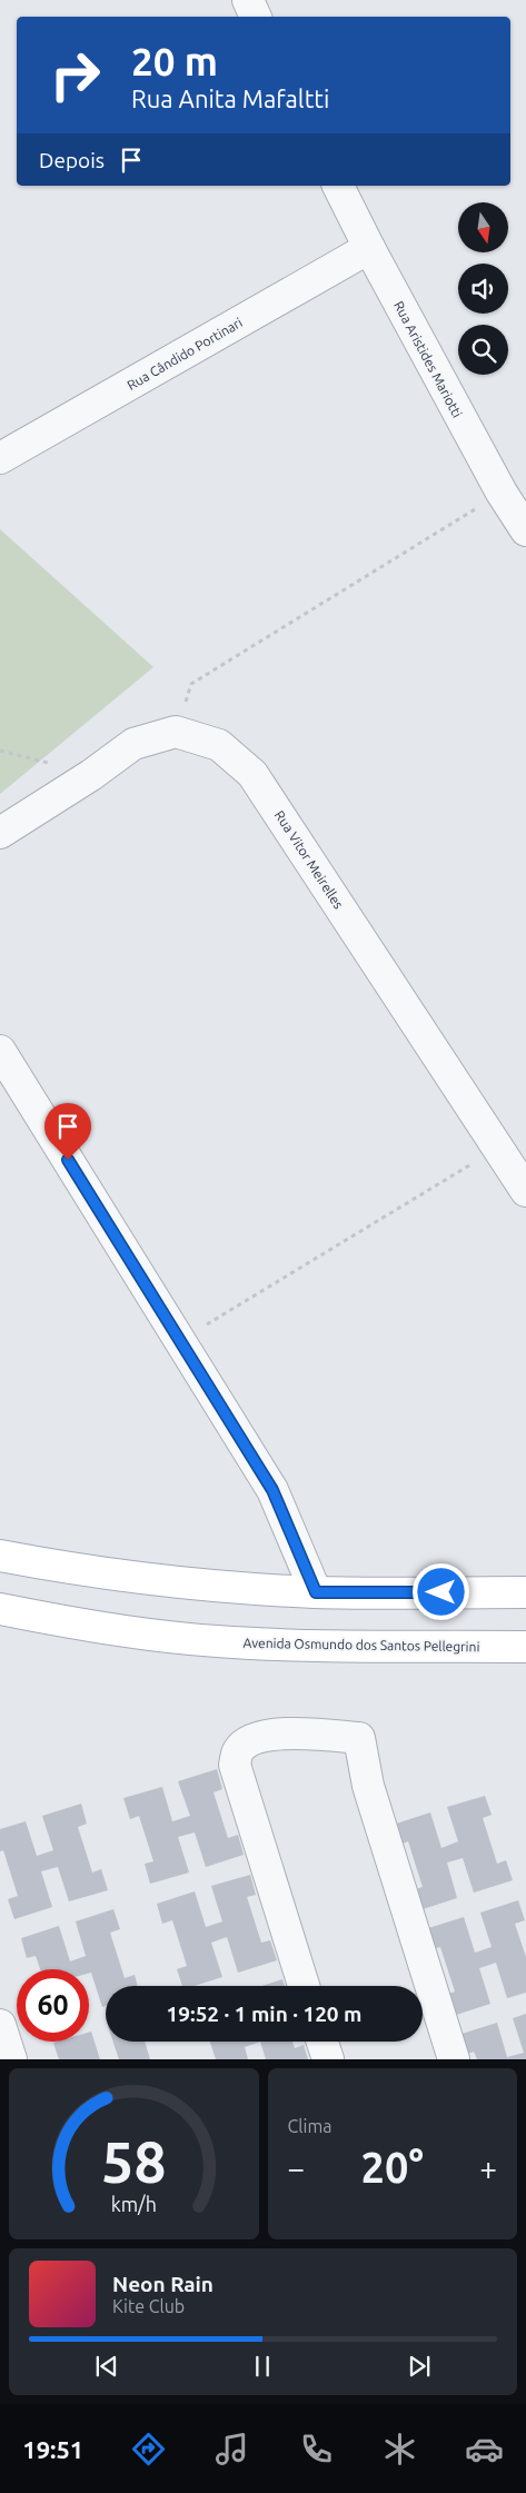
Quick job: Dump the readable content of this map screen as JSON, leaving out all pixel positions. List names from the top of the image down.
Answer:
{
  "streets": {
    "main road": ["Avenida Osmundo dos Santos Pellegrini"],
    "street": ["Rua Cândido Portinari", "Rua Aristides Mariotti", "Rua Vitor Meirelles"]
  },
  "crossings": [
    ["Rua Cândido Portinari", "Rua Aristides Mariotti"]
  ],
  "north": "bottom",
  "page": {
    "turn": ["20 m", "Rua Anita Mafaltti"],
    "then": "Depois",
    "limit": "60",
    "trip": "19:52 · 1 min · 120 m",
    "tile": "Clima",
    "heat": ["−", "20°", "+"],
    "song": ["Neon Rain", "Kite Club"],
    "tabs": "19:51",
    "gauge": ["58", "km/h"]
  }
}
